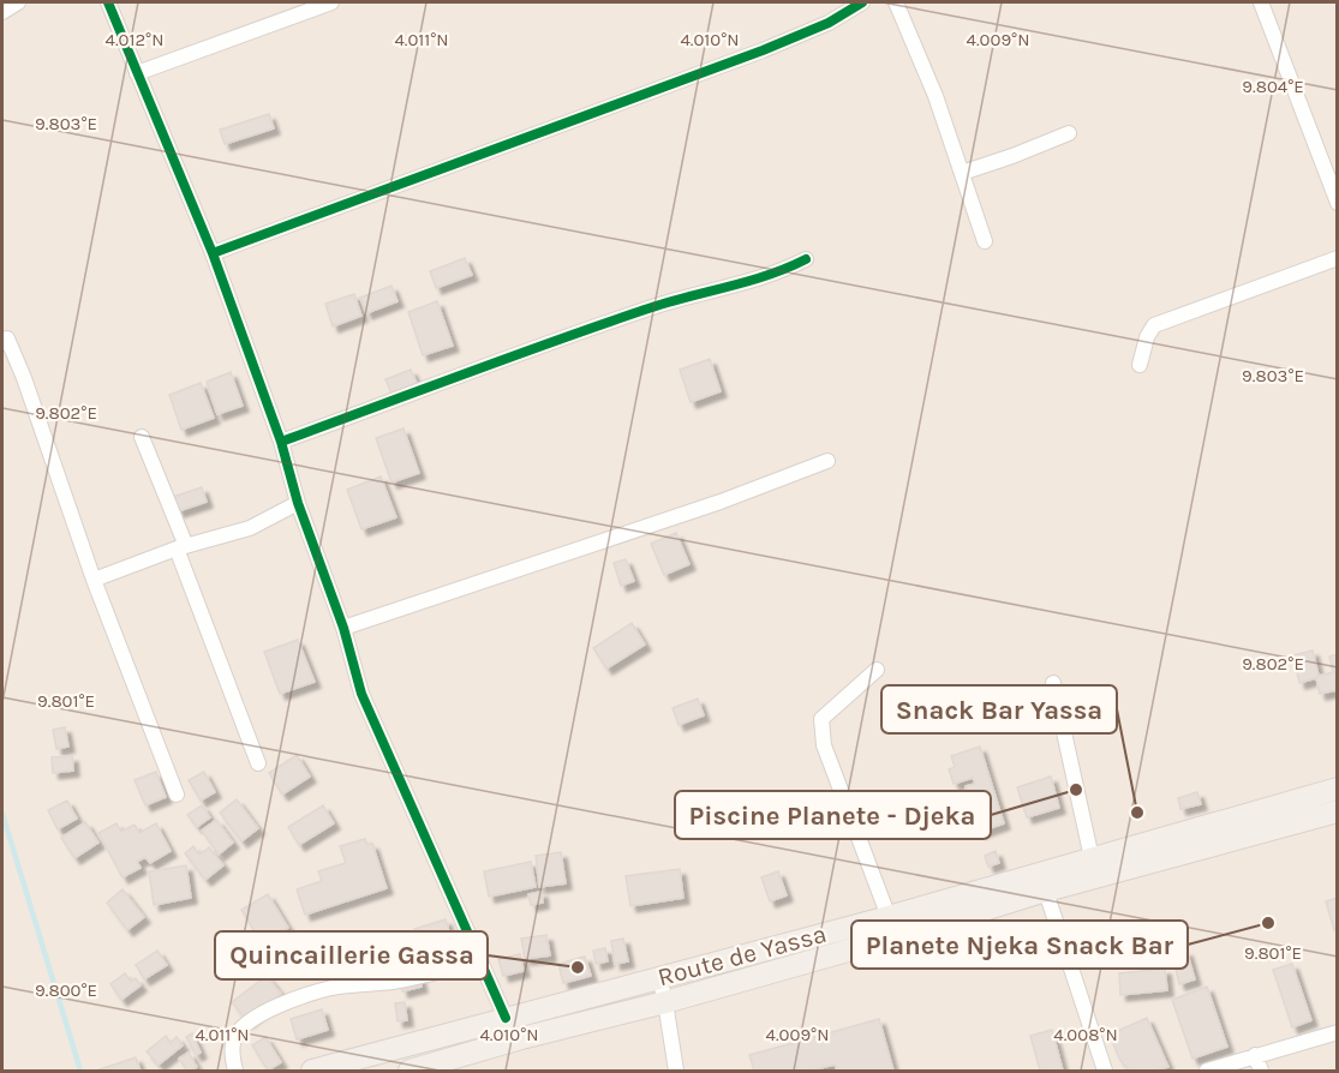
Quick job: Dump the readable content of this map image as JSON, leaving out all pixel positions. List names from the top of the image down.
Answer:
{
  "streets": {
    "main road": ["Route de Yassa"]
  },
  "places": [
    "Piscine Planete - Djeka",
    "Snack Bar Yassa",
    "Planete Njeka Snack Bar",
    "Quincaillerie Gassa"
  ],
  "coordinates": [
    "4.012°N",
    "4.011°N",
    "4.010°N",
    "4.009°N",
    "9.804°E",
    "9.803°E",
    "9.802°E",
    "9.801°E",
    "9.800°E",
    "4.008°N"
  ]
}
